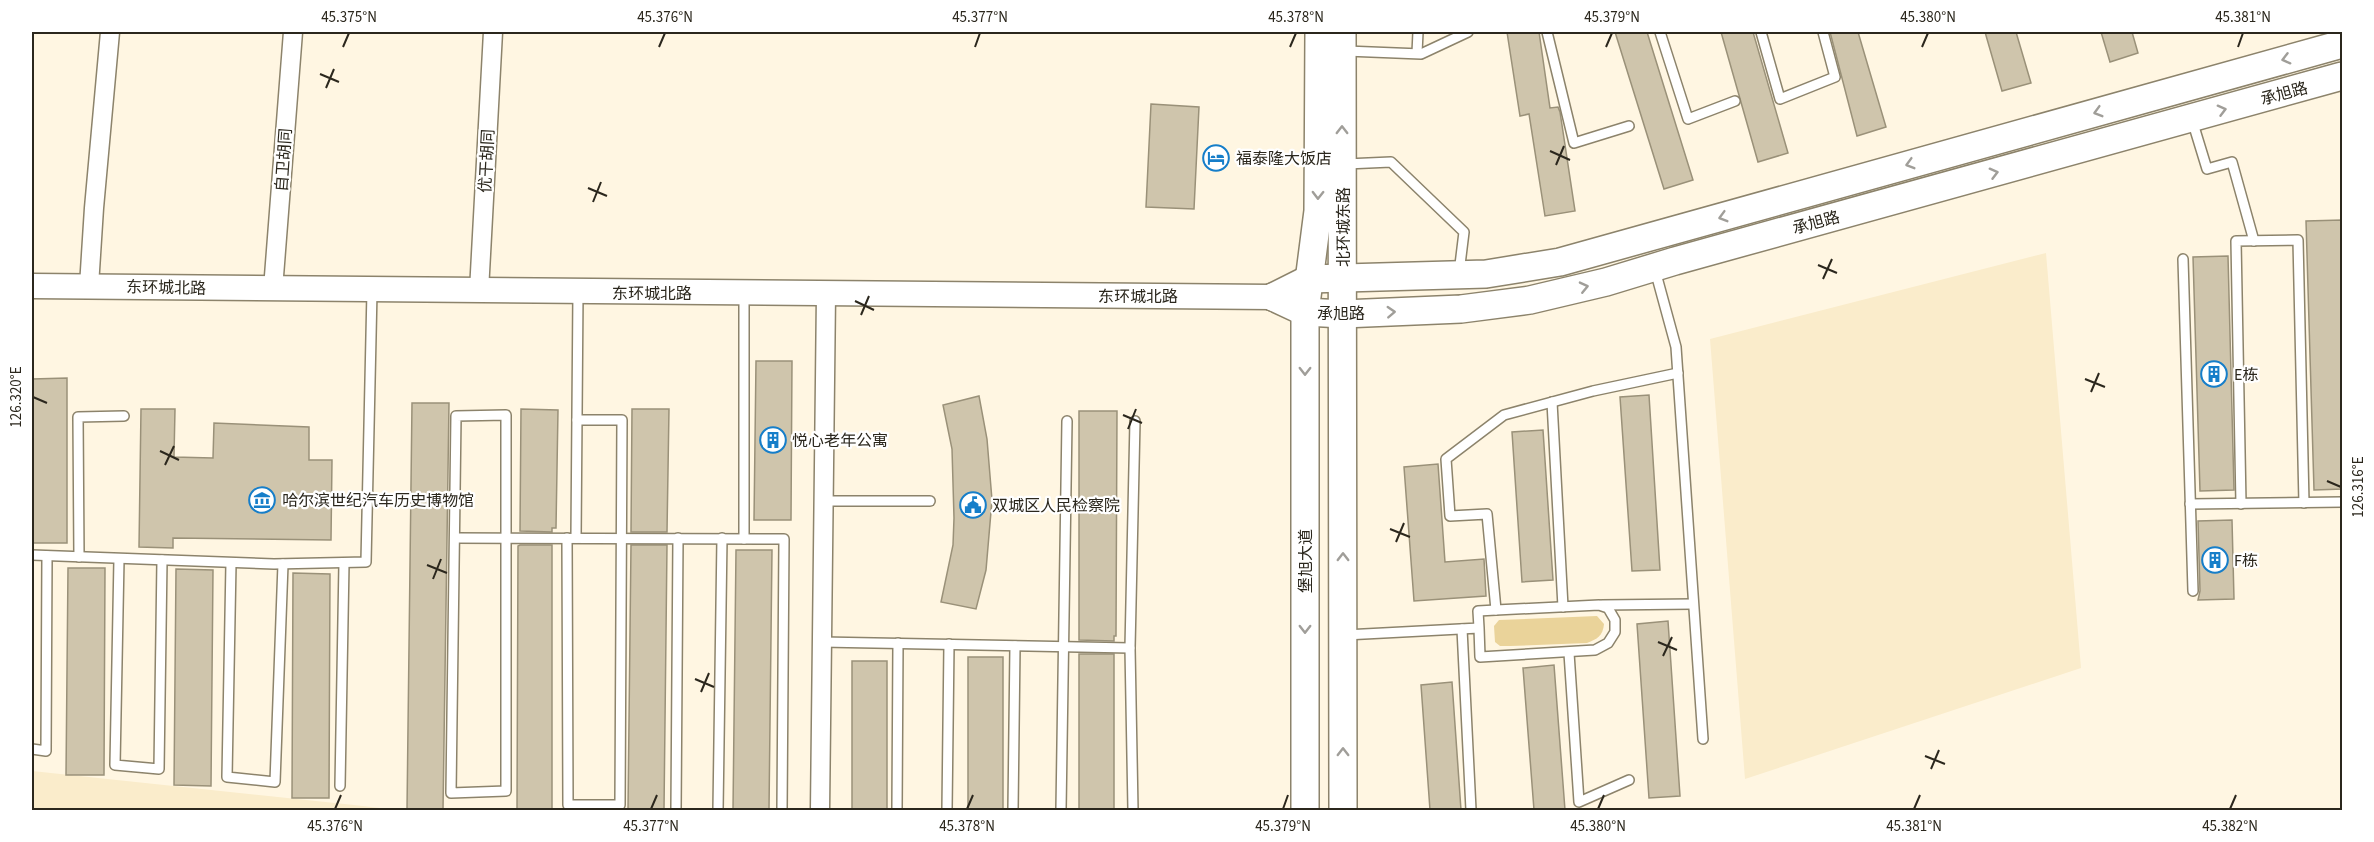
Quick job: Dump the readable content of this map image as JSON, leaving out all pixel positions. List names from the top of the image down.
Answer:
{
  "streets": {
    "main road": [
      "承旭路",
      "北环城东路",
      "东环城北路",
      "堡旭大道"
    ],
    "street": ["自卫胡同", "优干胡同"]
  },
  "crossings": [
    ["承旭路", "北环城东路"],
    ["承旭路", "东环城北路"],
    ["承旭路", "堡旭大道"],
    ["自卫胡同", "东环城北路"],
    ["优干胡同", "东环城北路"],
    ["北环城东路", "堡旭大道"]
  ],
  "places": {
    "hotel": ["福泰隆大饭店"],
    "building": ["E栋", "悦心老年公寓", "F栋"],
    "museum": ["哈尔滨世纪汽车历史博物馆"],
    "public building": ["双城区人民检察院"]
  },
  "coordinates": [
    "45.375°N",
    "45.376°N",
    "45.377°N",
    "45.378°N",
    "45.379°N",
    "45.380°N",
    "45.381°N",
    "126.320°E",
    "126.316°E",
    "45.382°N"
  ]
}
